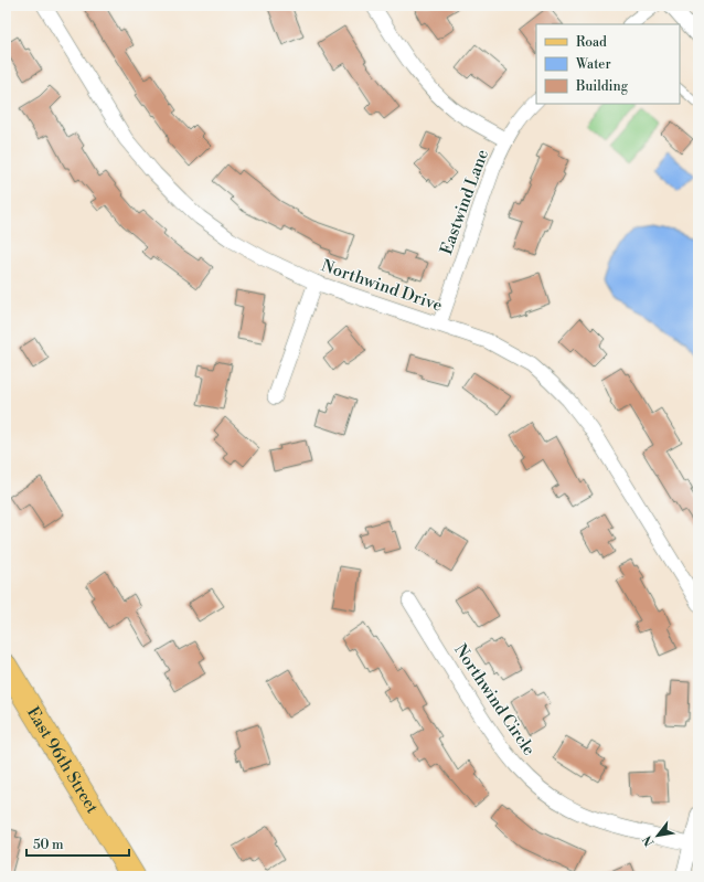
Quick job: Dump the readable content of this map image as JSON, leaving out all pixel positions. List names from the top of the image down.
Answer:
{
  "streets": {
    "main road": ["East 96th Street"],
    "street": ["Eastwind Lane", "Northwind Drive", "Northwind Circle"]
  },
  "crossings": [
    ["Eastwind Lane", "Northwind Drive"]
  ],
  "legend": ["Road", "Water", "Building"],
  "scale_bar": "50 m",
  "north": "bottom left"
}
